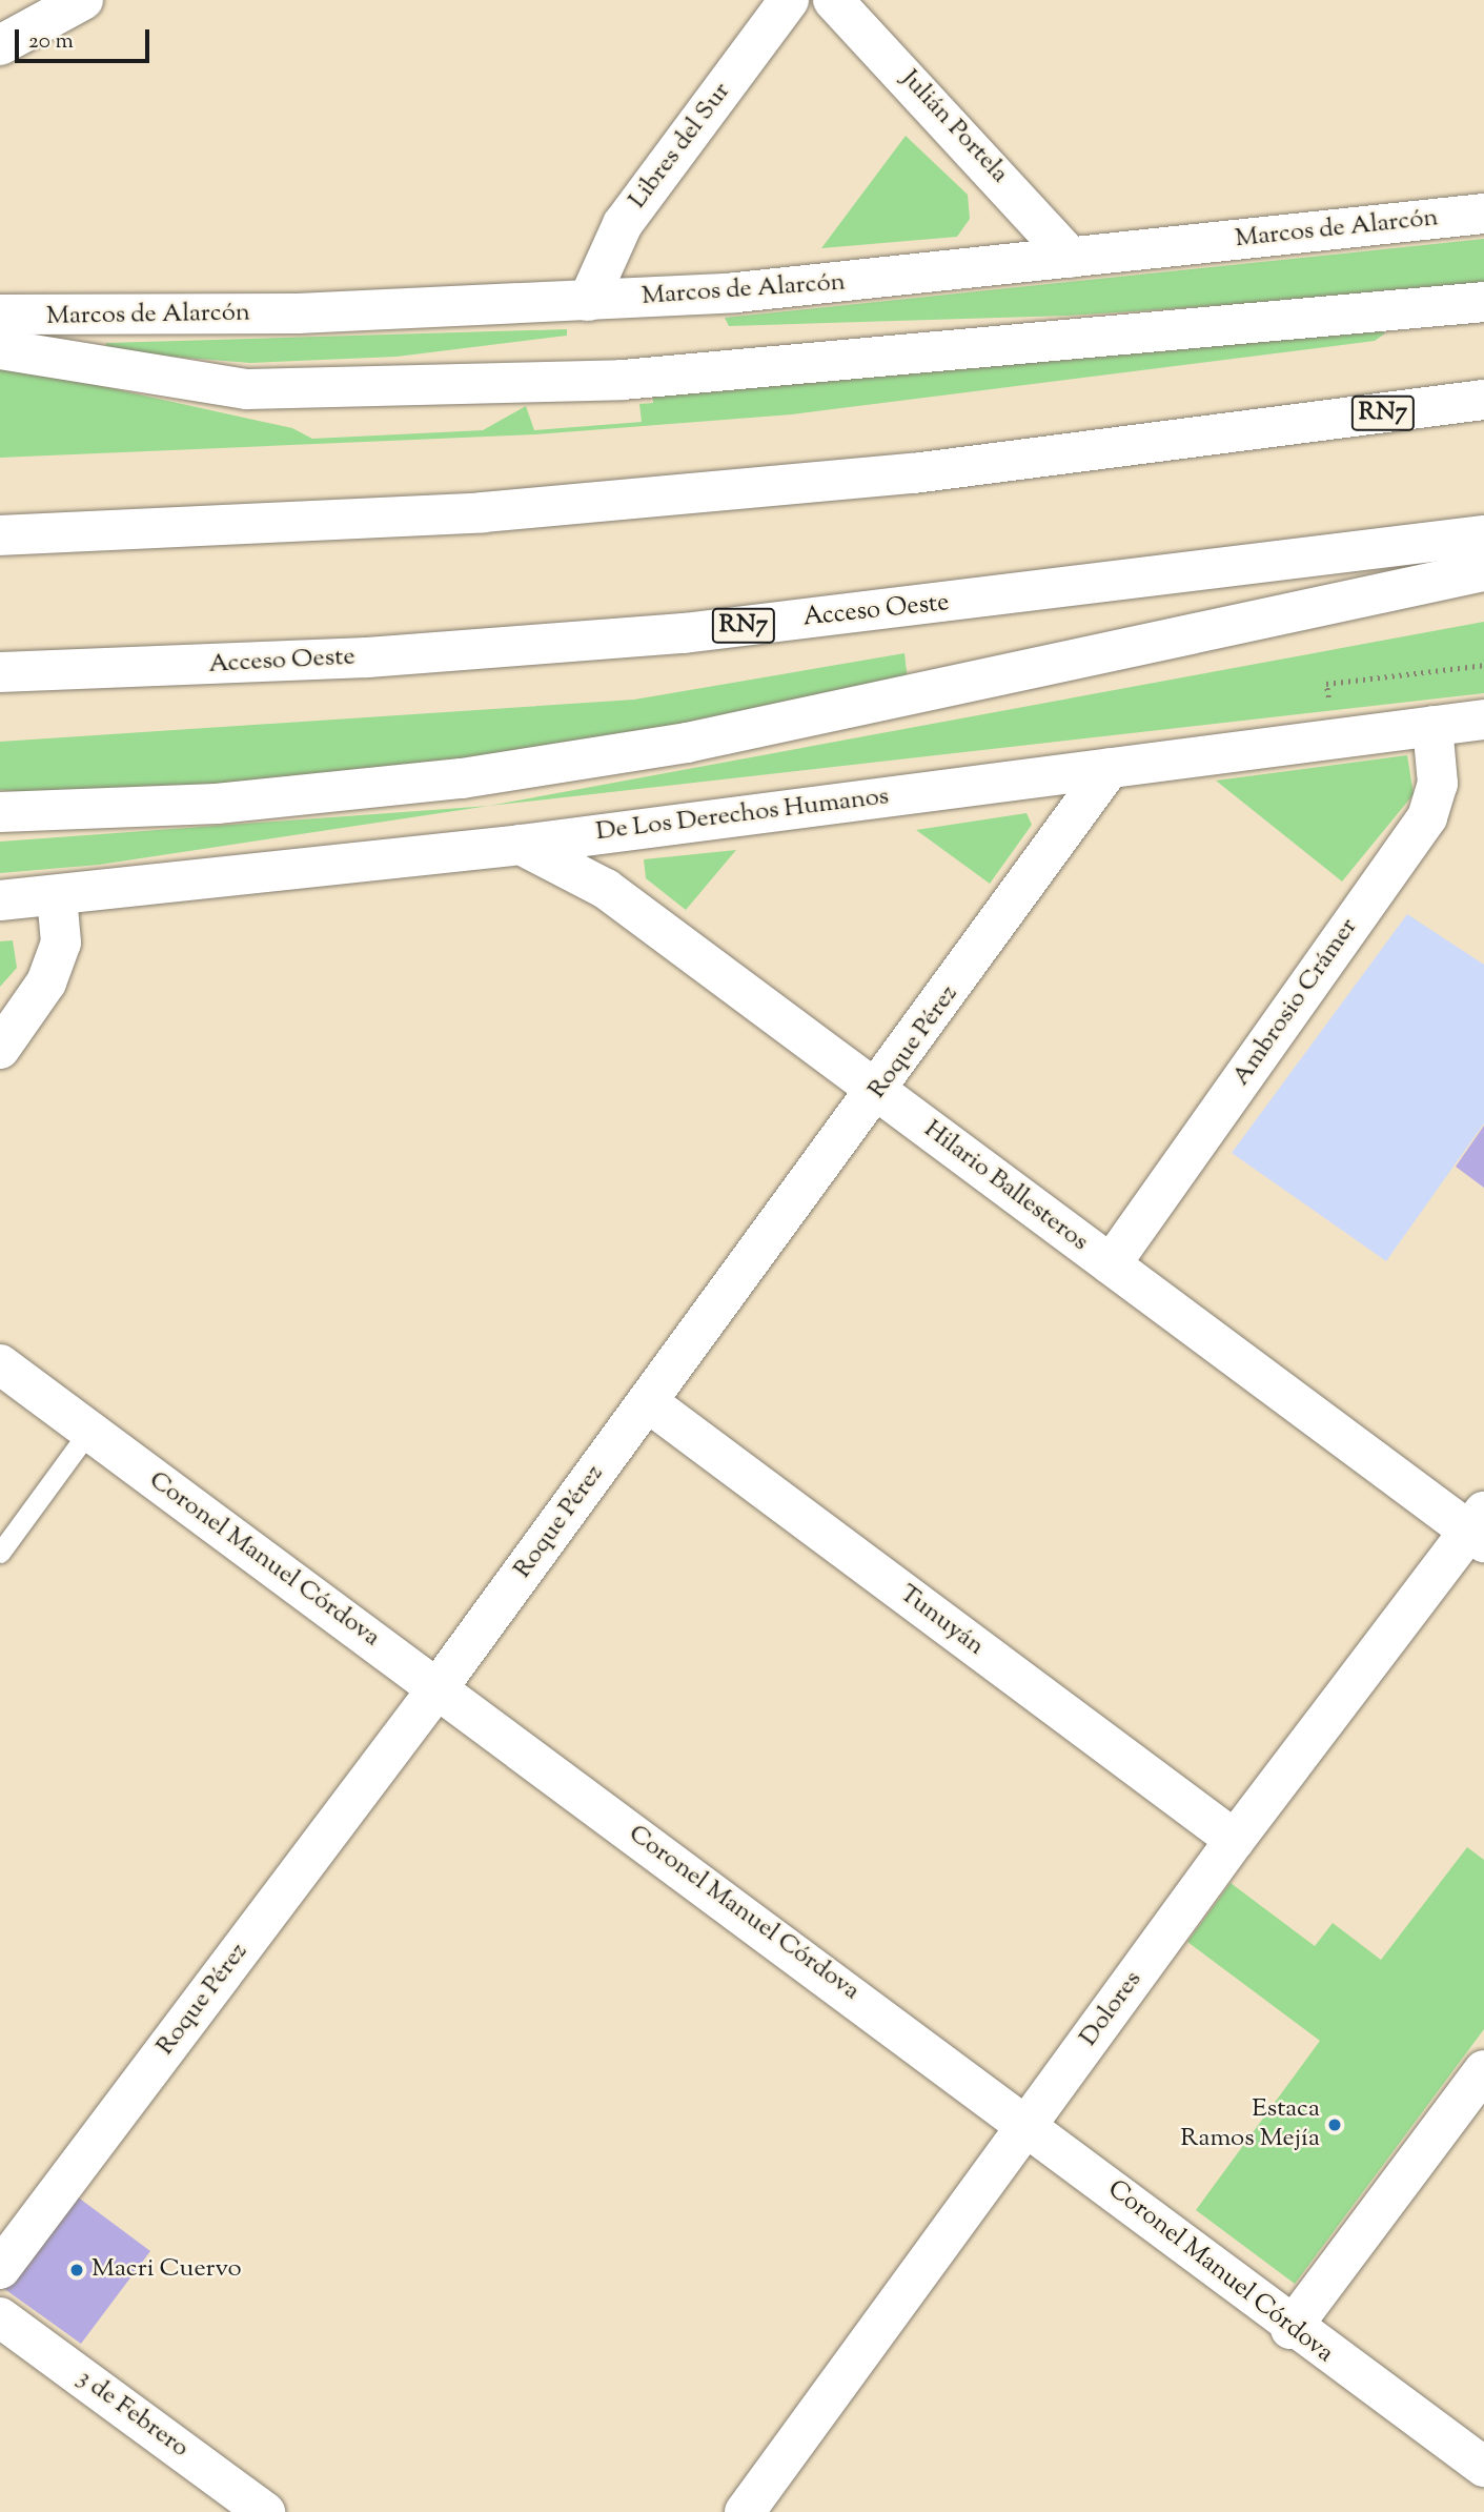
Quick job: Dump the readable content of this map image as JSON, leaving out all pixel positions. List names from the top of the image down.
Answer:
{
  "streets": {
    "main road": [
      "Julián Portela",
      "Libres del Sur",
      "Marcos de Alarcón",
      "RN7",
      "Acceso Oeste",
      "De Los Derechos Humanos",
      "Ambrosio Crámer",
      "Roque Pérez",
      "Hilario Ballesteros",
      "Coronel Manuel Córdova",
      "Tunuyán",
      "Dolores",
      "3 de Febrero"
    ]
  },
  "crossings": [
    ["Julián Portela", "Marcos de Alarcón"],
    ["Libres del Sur", "Marcos de Alarcón"],
    ["De Los Derechos Humanos", "Ambrosio Crámer"],
    ["De Los Derechos Humanos", "Roque Pérez"],
    ["De Los Derechos Humanos", "Hilario Ballesteros"],
    ["Ambrosio Crámer", "Hilario Ballesteros"],
    ["Roque Pérez", "Hilario Ballesteros"],
    ["Roque Pérez", "Coronel Manuel Córdova"],
    ["Roque Pérez", "Tunuyán"],
    ["Hilario Ballesteros", "Dolores"],
    ["Coronel Manuel Córdova", "Dolores"],
    ["Tunuyán", "Dolores"]
  ],
  "places": ["Estaca Ramos Mejía", "Macri Cuervo"],
  "scale_bar": "20 m"
}
